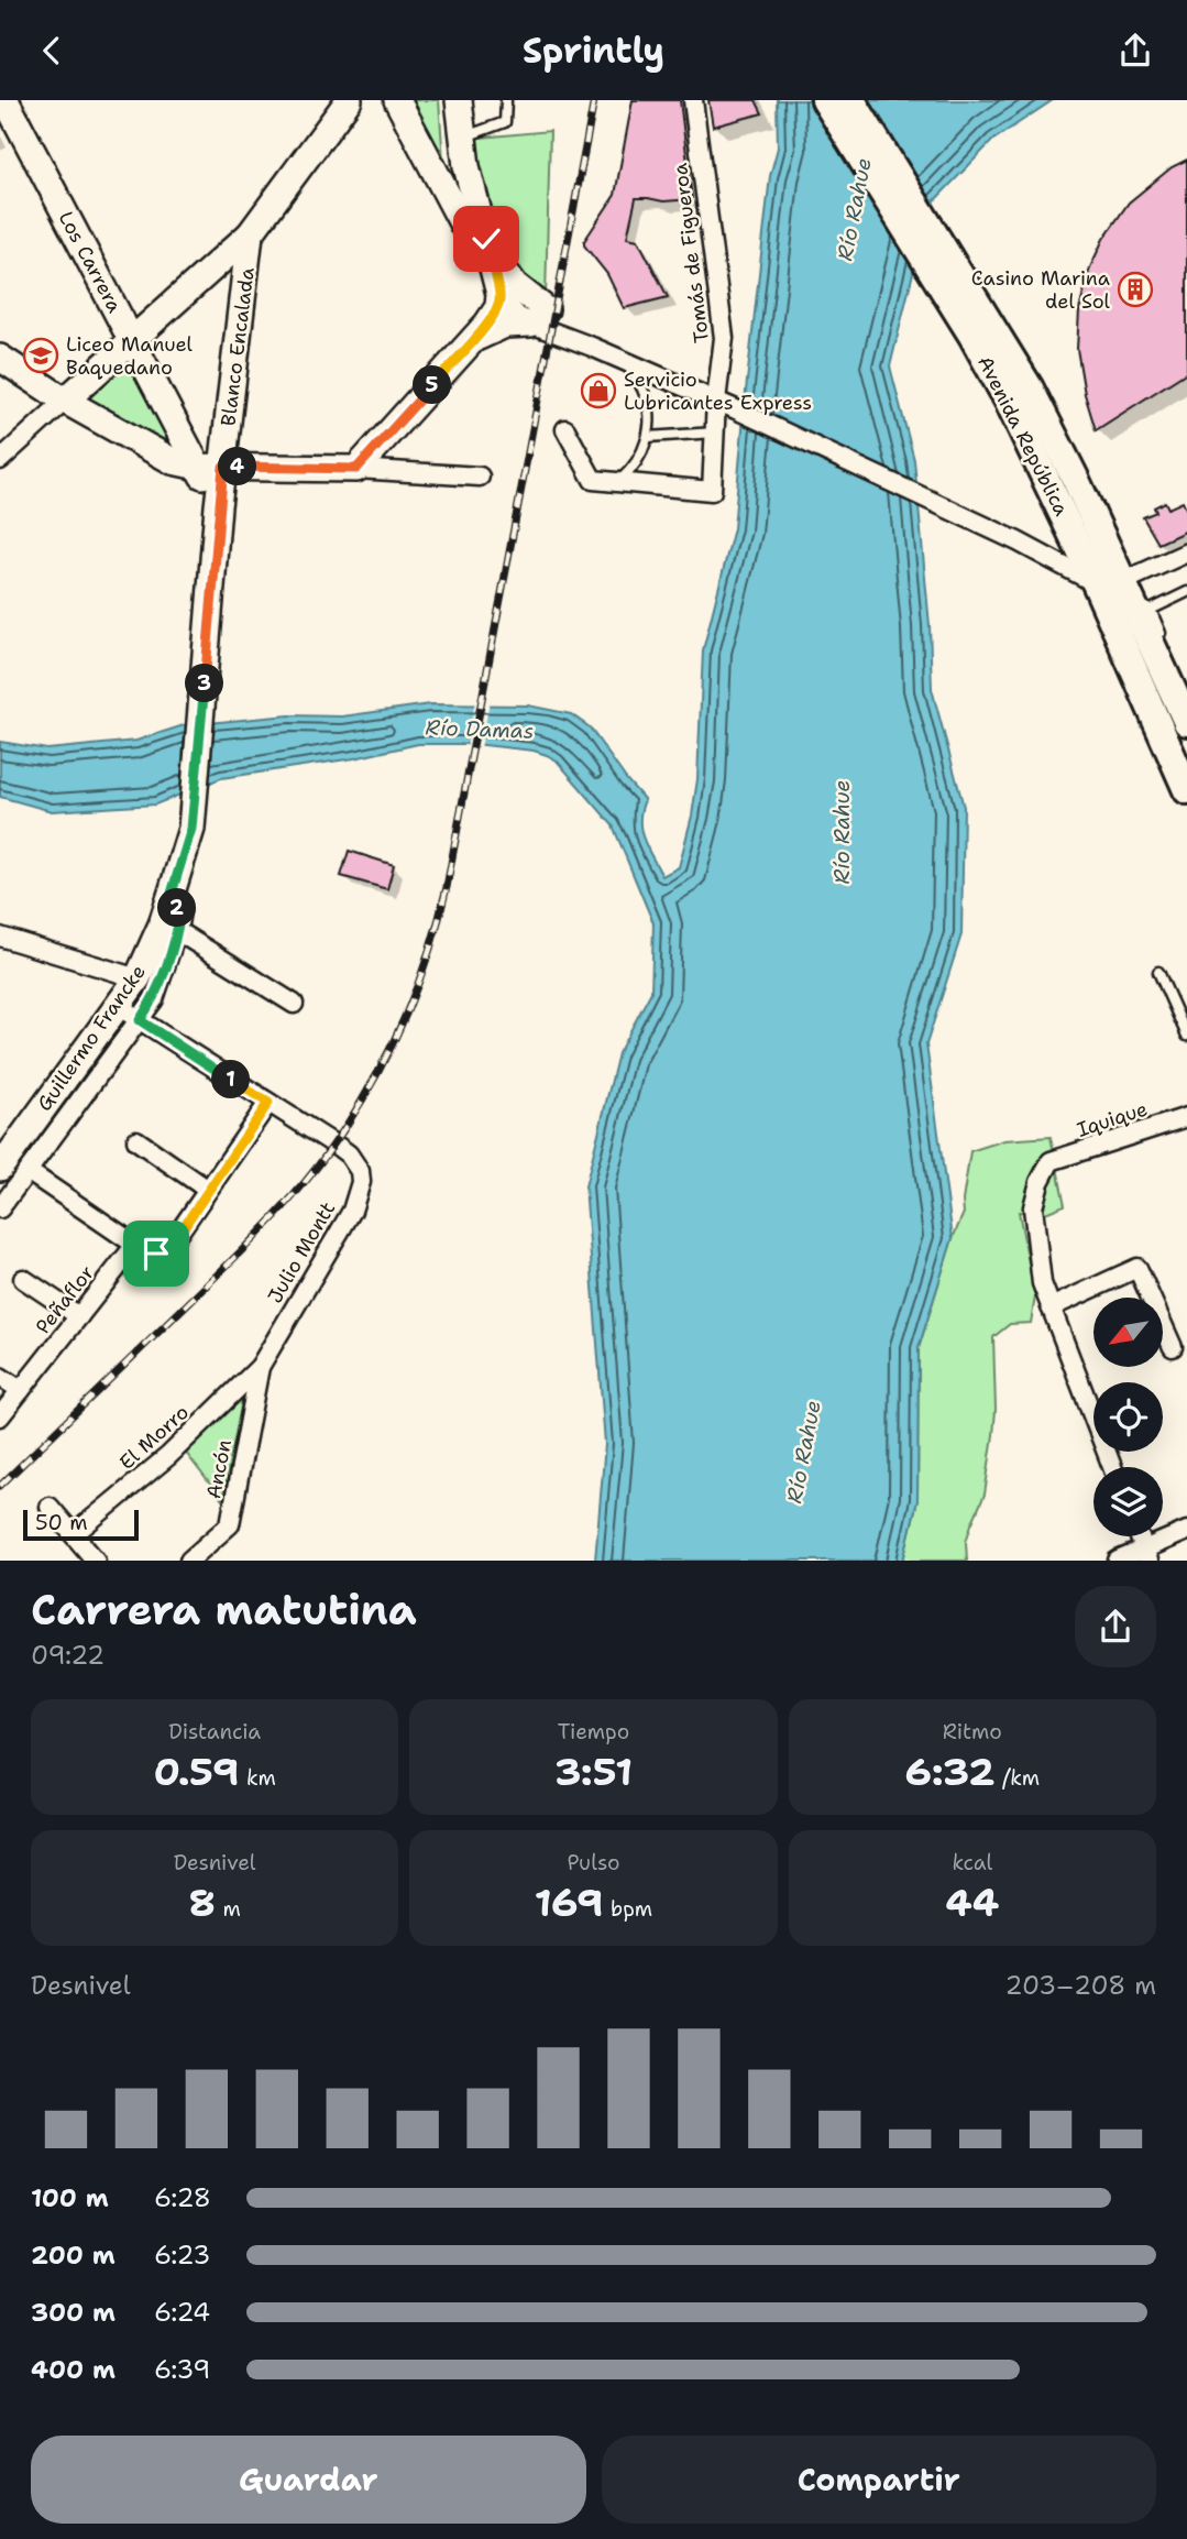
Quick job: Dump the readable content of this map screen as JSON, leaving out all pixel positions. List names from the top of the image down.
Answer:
{
  "streets": {
    "main road": [
      "Los Carrera",
      "Blanco Encalada",
      "Avenida República",
      "Guillermo Francke"
    ],
    "street": [
      "Tomás de Figueroa",
      "Iquique",
      "Julio Montt",
      "Peñaflor",
      "El Morro",
      "Ancón"
    ]
  },
  "crossings": [
    ["Los Carrera", "Blanco Encalada"],
    ["Blanco Encalada", "Guillermo Francke"],
    ["Guillermo Francke", "Julio Montt"],
    ["Julio Montt", "El Morro"],
    ["Julio Montt", "Ancón"],
    ["El Morro", "Ancón"]
  ],
  "water": ["Río Rahue", "Río Damas"],
  "places": {
    "building": ["Casino Marina del Sol"],
    "school or university": ["Liceo Manuel Baquedano"],
    "shop": ["Servicio Lubricantes Express"]
  },
  "scale_bar": "50 m",
  "north": "bottom left",
  "page": {
    "header": "Sprintly",
    "pins": [
      "5",
      "4",
      "3",
      "2",
      "1"
    ],
    "scale": "50 m",
    "heading": ["Carrera matutina", "09:22"],
    "stats": [
      ["Distancia", "0.59 km"],
      ["Tiempo", "3:51"],
      ["Ritmo", "6:32 /km"],
      ["Desnivel", "8 m"],
      ["Pulso", "169 bpm"],
      ["kcal", "44"]
    ],
    "chart": ["Desnivel", "203–208 m"],
    "list": [
      {
        "name": "100 m",
        "note": "6:28"
      },
      {
        "name": "200 m",
        "note": "6:23"
      },
      {
        "name": "300 m",
        "note": "6:24"
      },
      {
        "name": "400 m",
        "note": "6:39"
      }
    ],
    "buttons": ["Guardar", "Compartir"]
  }
}
